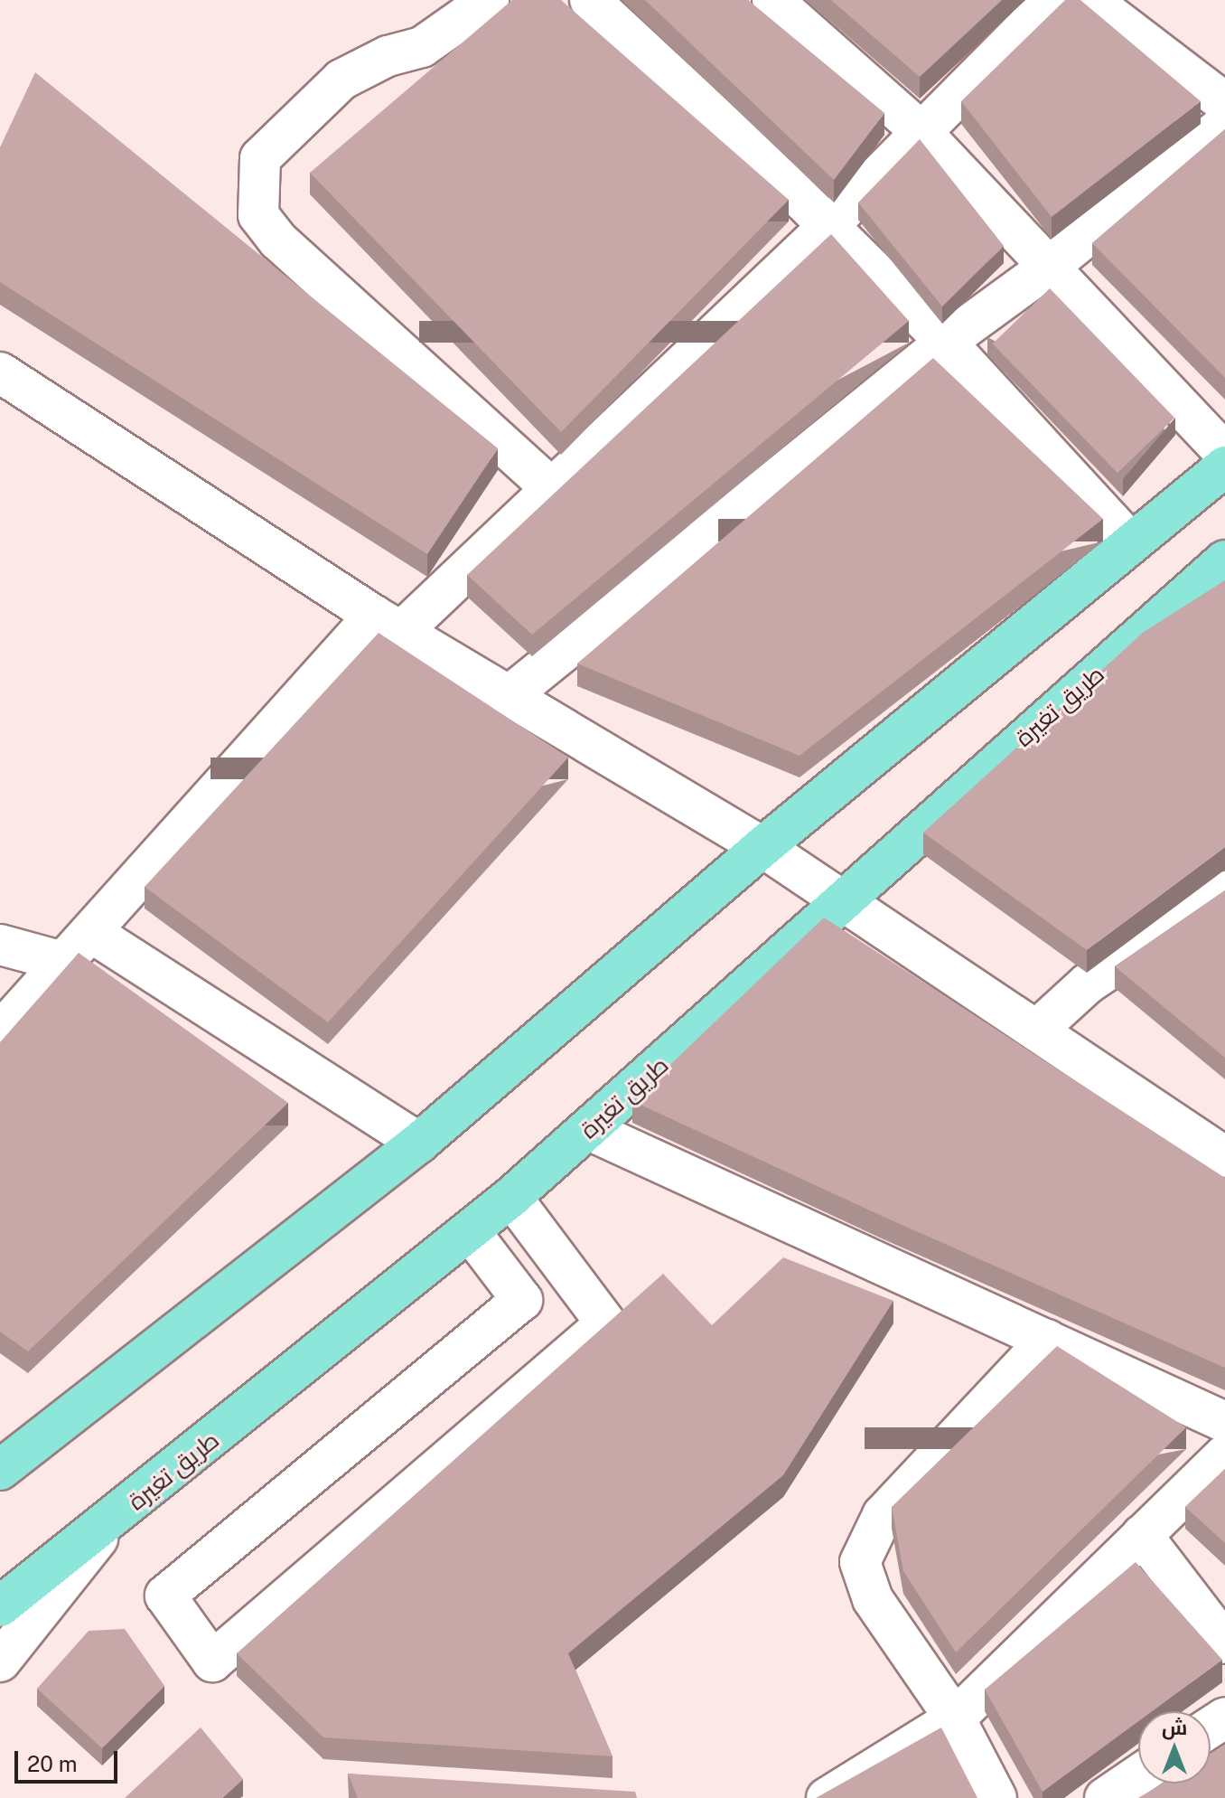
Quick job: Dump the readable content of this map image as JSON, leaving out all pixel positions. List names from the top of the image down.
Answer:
{
  "streets": {
    "main road": ["طريق تغيرة"]
  },
  "scale_bar": "20 m",
  "north": "top"
}
